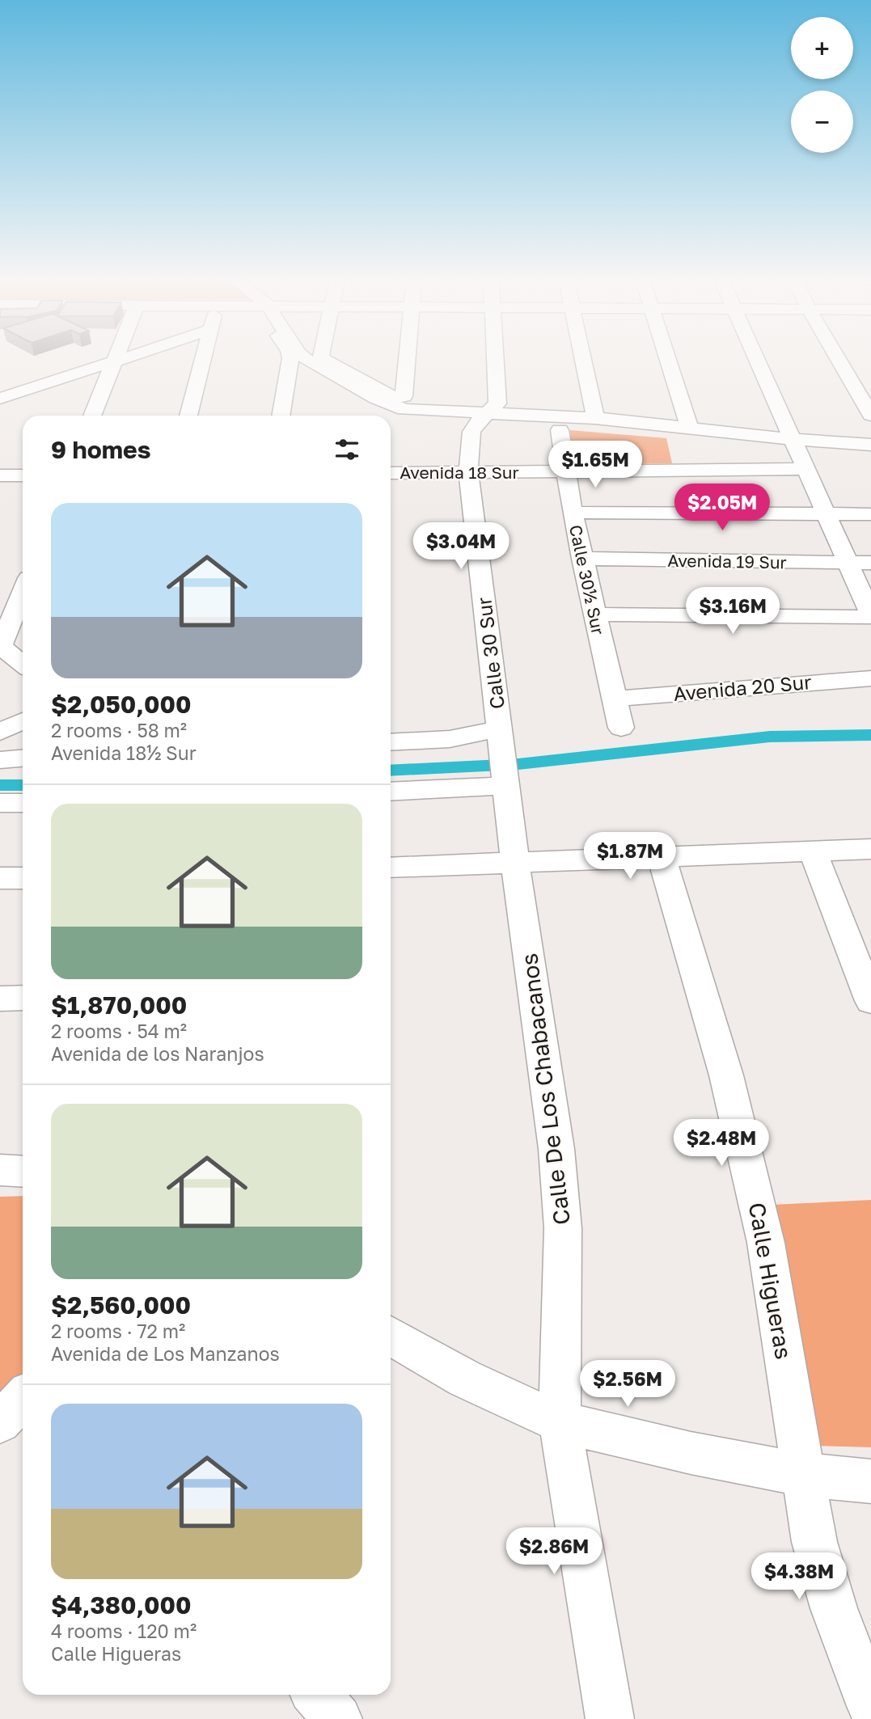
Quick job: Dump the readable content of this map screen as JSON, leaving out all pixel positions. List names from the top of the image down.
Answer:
{
  "streets": {
    "street": [
      "Avenida 18 Sur",
      "Avenida 19 Sur",
      "Calle 30½ Sur",
      "Calle 30 Sur",
      "Avenida 20 Sur",
      "Calle De Los Chabacanos",
      "Calle Higueras"
    ]
  },
  "crossings": [
    ["Avenida 18 Sur", "Calle 30½ Sur"],
    ["Avenida 18 Sur", "Calle 30 Sur"],
    ["Avenida 19 Sur", "Calle 30½ Sur"],
    ["Calle 30½ Sur", "Avenida 20 Sur"],
    ["Calle 30 Sur", "Calle De Los Chabacanos"]
  ],
  "page": {
    "map_buttons": ["+", "−"],
    "heading": "9 homes",
    "price": [
      "$1.65M",
      "$2.05M",
      "$3.04M",
      "$3.16M",
      "$1.87M",
      "$2.48M",
      "$2.56M",
      "$2.86M",
      "$4.38M"
    ],
    "list": [
      {
        "name": "$2,050,000",
        "note": "2 rooms · 58 m² · Avenida 18½ Sur"
      },
      {
        "name": "$1,870,000",
        "note": "2 rooms · 54 m² · Avenida de los Naranjos"
      },
      {
        "name": "$2,560,000",
        "note": "2 rooms · 72 m² · Avenida de Los Manzanos"
      },
      {
        "name": "$4,380,000",
        "note": "4 rooms · 120 m² · Calle Higueras"
      }
    ]
  }
}
